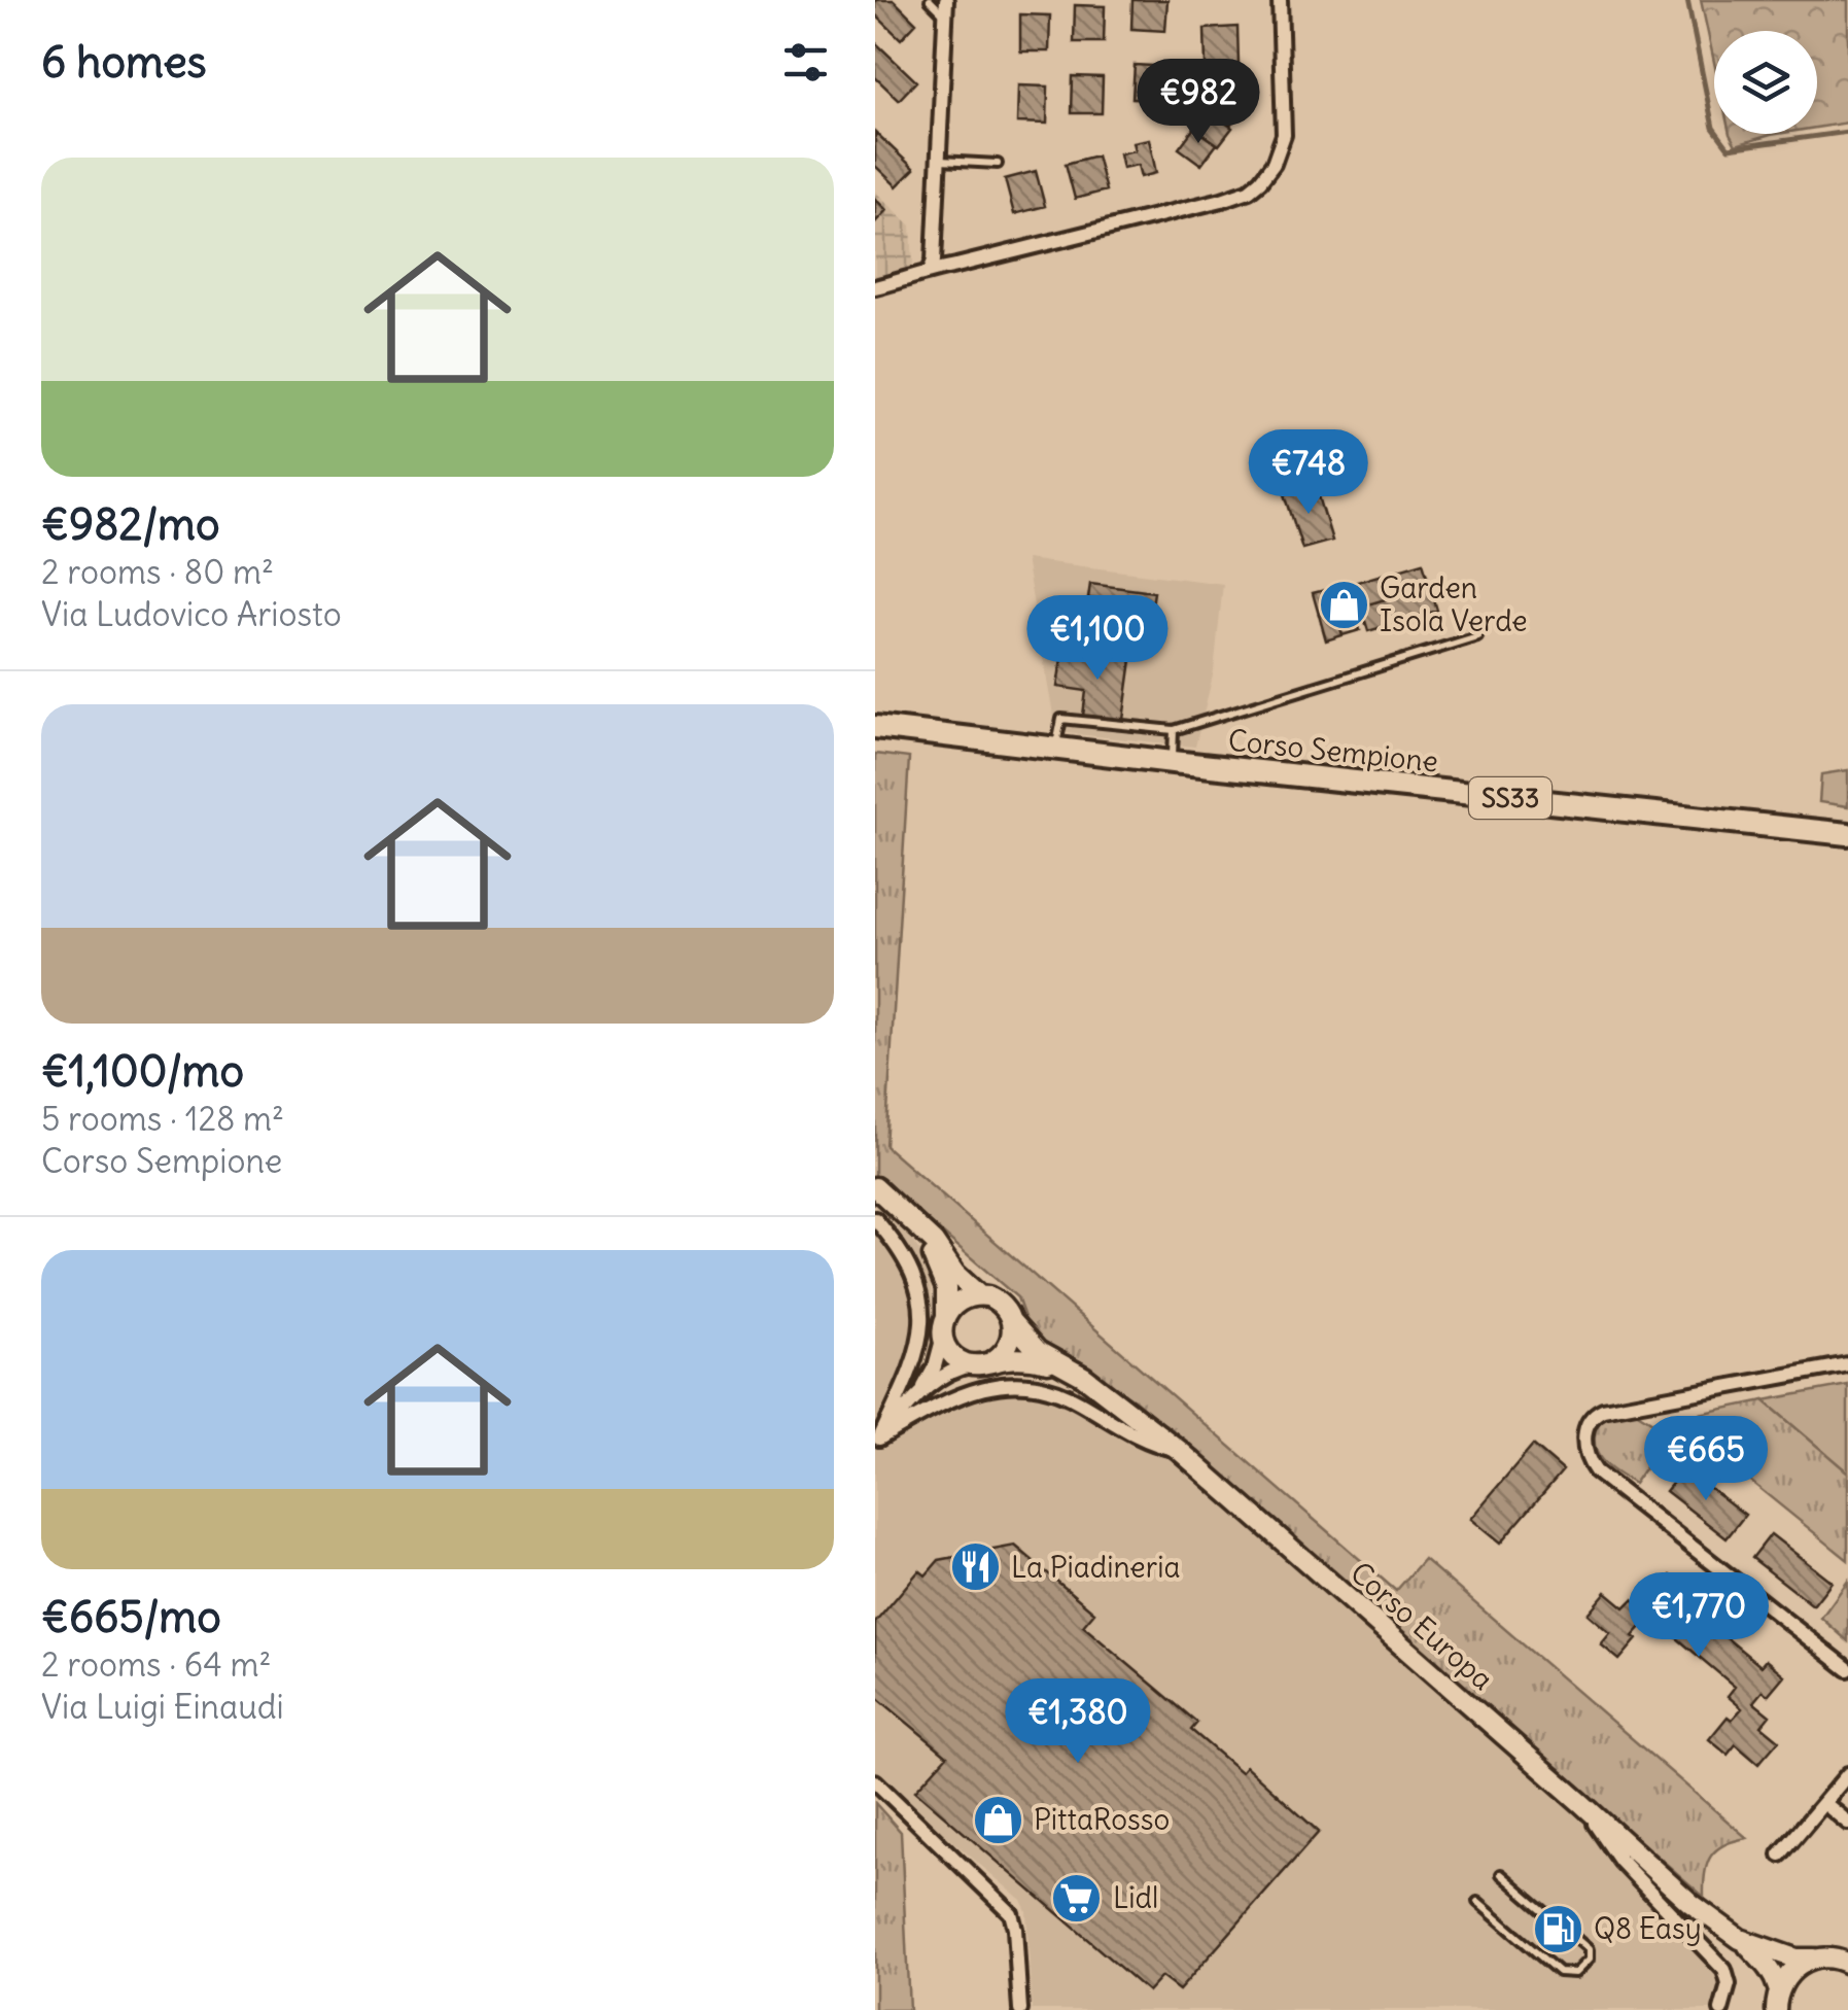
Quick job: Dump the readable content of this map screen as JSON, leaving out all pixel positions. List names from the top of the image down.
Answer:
{
  "streets": {
    "main road": ["Corso Sempione", "SS33", "Corso Europa"]
  },
  "places": {
    "shop": ["Garden Isola Verde", "PittaRosso"],
    "restaurant": ["La Piadineria"],
    "supermarket": ["Lidl"],
    "fuel station": ["Q8 Easy"]
  },
  "page": {
    "heading": "6 homes",
    "price": [
      "€982",
      "€748",
      "€1,100",
      "€665",
      "€1,770",
      "€1,380"
    ],
    "list": [
      {
        "name": "€982/mo",
        "note": "2 rooms · 80 m² · Via Ludovico Ariosto"
      },
      {
        "name": "€1,100/mo",
        "note": "5 rooms · 128 m² · Corso Sempione"
      },
      {
        "name": "€665/mo",
        "note": "2 rooms · 64 m² · Via Luigi Einaudi"
      }
    ]
  }
}
